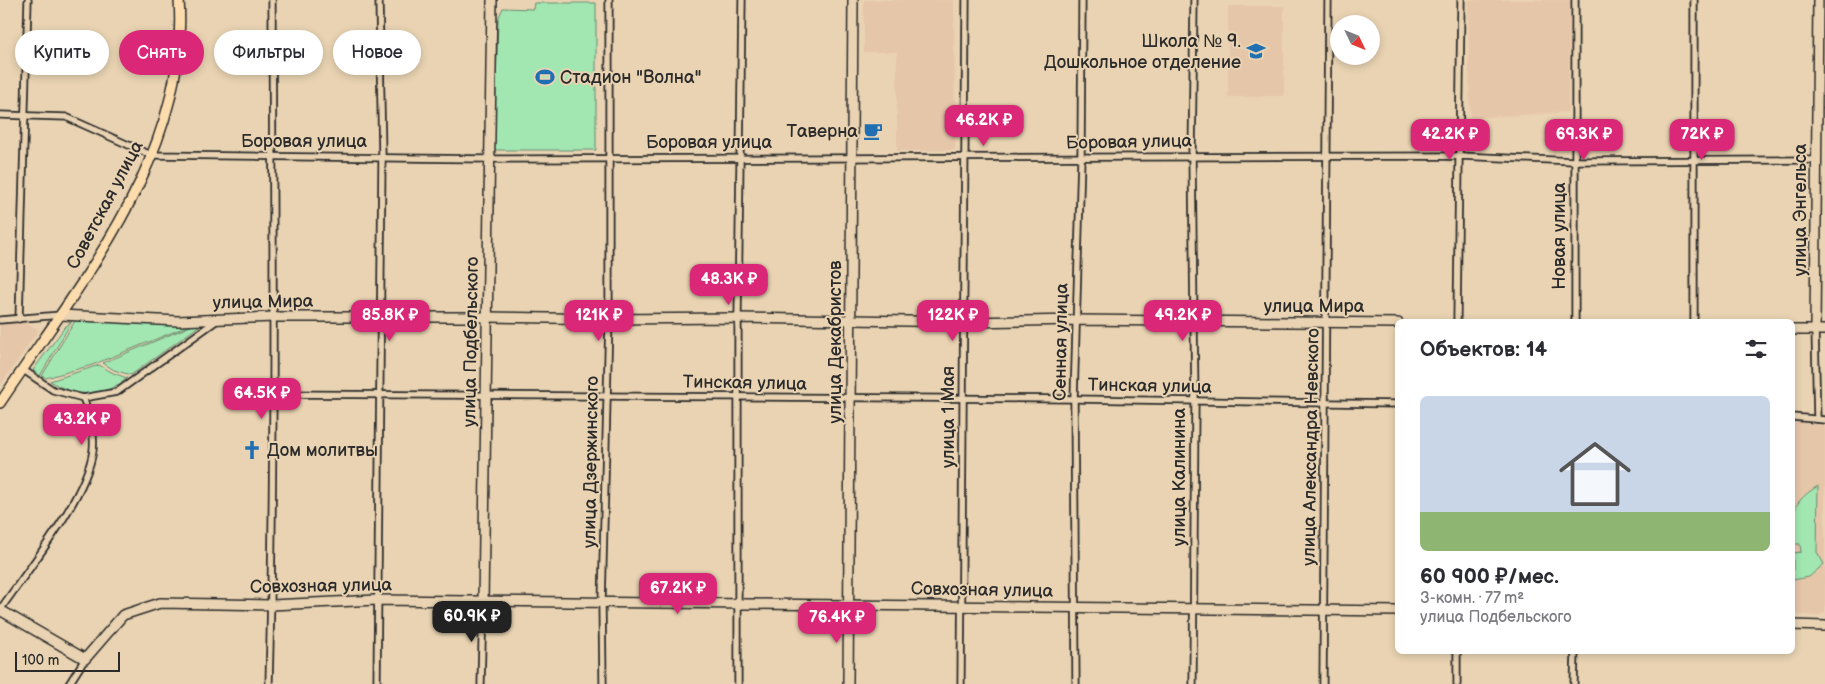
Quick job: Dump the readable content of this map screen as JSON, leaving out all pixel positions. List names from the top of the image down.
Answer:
{
  "streets": {
    "main road": [
      "Советская улица",
      "улица Энгельса",
      "улица Мира",
      "улица Подбельского",
      "улица Декабристов",
      "Совхозная улица"
    ],
    "street": [
      "Боровая улица",
      "Новая улица",
      "Сенная улица",
      "Тинская улица",
      "улица 1 Мая",
      "улица Александра Невского",
      "улица Дзержинского",
      "улица Калинина"
    ]
  },
  "crossings": [
    ["Боровая улица", "Советская улица"],
    ["Боровая улица", "улица Энгельса"],
    ["Боровая улица", "Новая улица"],
    ["Боровая улица", "улица Подбельского"],
    ["Боровая улица", "улица Декабристов"],
    ["Боровая улица", "Сенная улица"],
    ["Боровая улица", "улица 1 Мая"],
    ["Боровая улица", "улица Александра Невского"],
    ["Боровая улица", "улица Дзержинского"],
    ["Боровая улица", "улица Калинина"],
    ["Советская улица", "улица Мира"],
    ["улица Мира", "улица Подбельского"],
    ["улица Мира", "улица Декабристов"],
    ["улица Мира", "Сенная улица"],
    ["улица Мира", "улица 1 Мая"],
    ["улица Мира", "улица Александра Невского"],
    ["улица Мира", "улица Дзержинского"],
    ["улица Мира", "улица Калинина"],
    ["улица Подбельского", "Тинская улица"],
    ["улица Подбельского", "Совхозная улица"],
    ["улица Декабристов", "Тинская улица"],
    ["улица Декабристов", "Совхозная улица"],
    ["Сенная улица", "Тинская улица"],
    ["Сенная улица", "Совхозная улица"],
    ["Тинская улица", "улица 1 Мая"],
    ["Тинская улица", "улица Александра Невского"],
    ["Тинская улица", "улица Дзержинского"],
    ["Тинская улица", "улица Калинина"],
    ["улица 1 Мая", "Совхозная улица"],
    ["улица Александра Невского", "Совхозная улица"],
    ["улица Дзержинского", "Совхозная улица"],
    ["улица Калинина", "Совхозная улица"]
  ],
  "places": {
    "school or university": ["Школа № 9. Дошкольное отделение"],
    "sports": ["Стадион \"Волна\""],
    "cafe": ["Таверна"],
    "church": ["Дом молитвы"]
  },
  "scale_bar": "100 m",
  "north": "bottom right",
  "page": {
    "chip": [
      "Купить",
      "Снять",
      "Фильтры",
      "Новое"
    ],
    "price": [
      "46.2K ₽",
      "42.2K ₽",
      "69.3K ₽",
      "72K ₽",
      "48.3K ₽",
      "85.8K ₽",
      "121K ₽",
      "122K ₽",
      "49.2K ₽",
      "64.5K ₽",
      "43.2K ₽",
      "67.2K ₽",
      "60.9K ₽",
      "76.4K ₽"
    ],
    "heading": "Объектов: 14",
    "list": [
      {
        "name": "60 900 ₽/мес.",
        "note": "3-комн. · 77 m² · улица Подбельского"
      }
    ],
    "scale": "100 m"
  }
}
